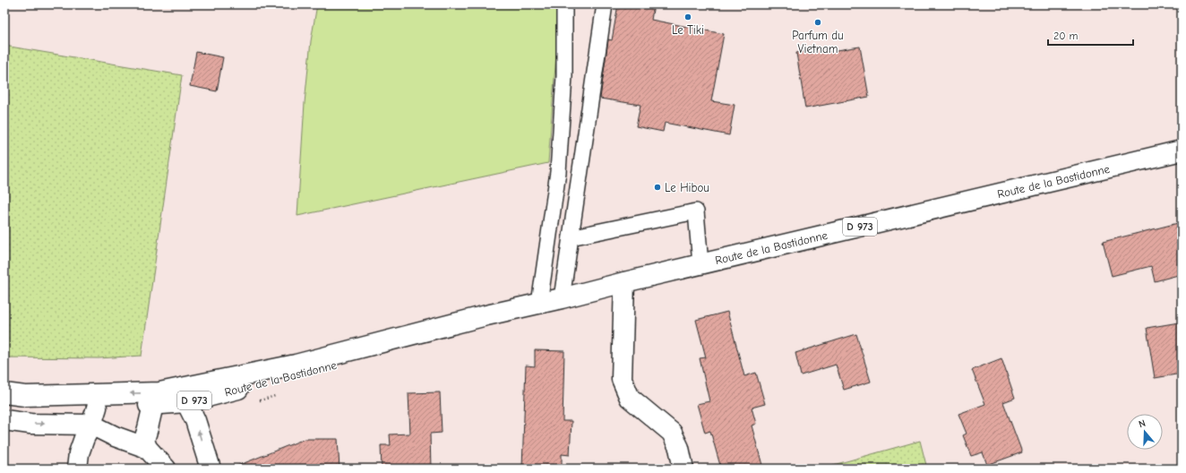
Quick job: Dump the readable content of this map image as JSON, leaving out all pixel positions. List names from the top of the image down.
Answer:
{
  "streets": {
    "main road": ["Route de la Bastidonne", "D 973"]
  },
  "places": ["Le Tiki", "Parfum du Vietnam", "Le Hibou"],
  "scale_bar": "20 m",
  "north": "top"
}
